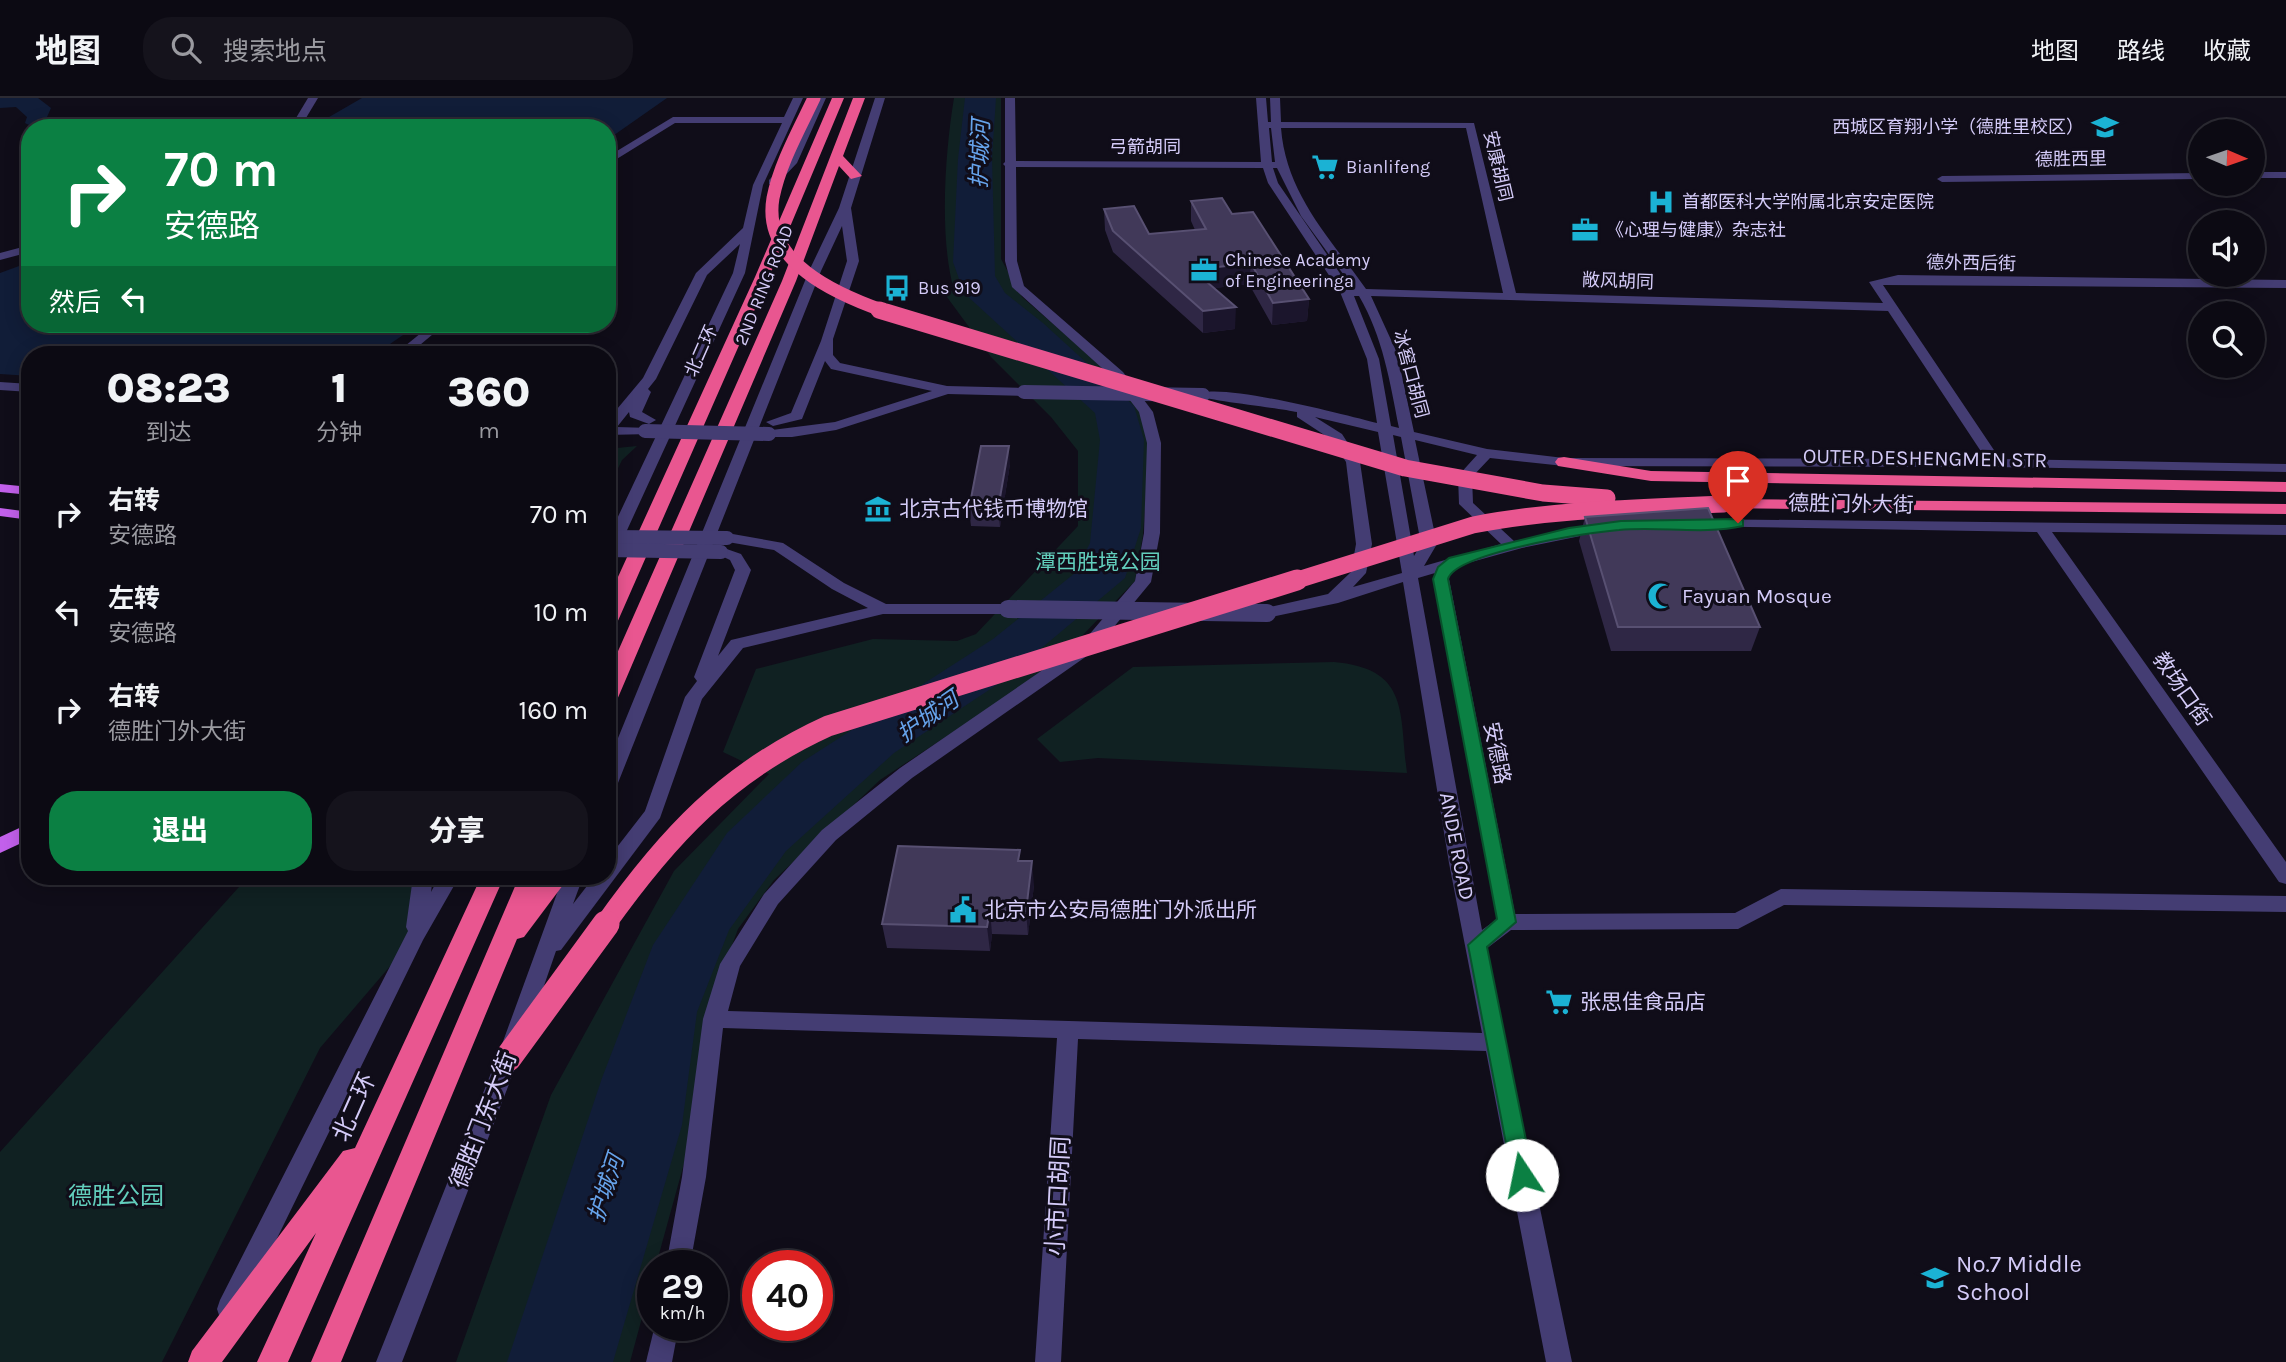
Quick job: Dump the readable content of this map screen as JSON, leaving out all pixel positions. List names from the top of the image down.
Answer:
{
  "streets": {
    "highway": ["2ND RING ROAD", "北二环", "OUTER DESHENGMEN STR"],
    "street": [
      "弓箭胡同",
      "德胜西里",
      "安康胡同",
      "德外西后街",
      "敞风胡同",
      "冰窖口胡同",
      "德胜门外大街",
      "教场口街",
      "安德路",
      "ANDE ROAD",
      "德胜门东大街",
      "小市口胡同"
    ]
  },
  "crossings": [
    ["弓箭胡同", "冰窖口胡同"],
    ["安康胡同", "敞风胡同"],
    ["安康胡同", "冰窖口胡同"],
    ["德外西后街", "敞风胡同"],
    ["德外西后街", "OUTER DESHENGMEN STR"],
    ["敞风胡同", "冰窖口胡同"],
    ["冰窖口胡同", "OUTER DESHENGMEN STR"],
    ["冰窖口胡同", "ANDE ROAD"],
    ["德胜门外大街", "教场口街"]
  ],
  "water": ["护城河"],
  "parks": ["潭西胜境公园", "德胜公园"],
  "places": {
    "school or university": ["西城区育翔小学（德胜里校区）", "No.7 Middle School"],
    "supermarket": ["Bianlifeng", "张思佳食品店"],
    "hospital": ["首都医科大学附属北京安定医院"],
    "office": ["《心理与健康》杂志社", "Chinese Academy of Engineeringa"],
    "bus stop": ["Bus 919"],
    "museum": ["北京古代钱币博物馆"],
    "mosque": ["Fayuan Mosque"],
    "public building": ["北京市公安局德胜门外派出所"]
  },
  "north": "right",
  "page": {
    "header": "地图",
    "search": "搜索地点",
    "nav": ["地图", "路线", "收藏"],
    "turn": ["70 m", "安德路"],
    "then": "然后",
    "eta": [
      "08:23",
      "到达",
      "1",
      "分钟",
      "360",
      "m"
    ],
    "list": [
      {
        "name": "右转",
        "note": "安德路",
        "value": "70 m"
      },
      {
        "name": "左转",
        "note": "安德路",
        "value": "10 m"
      },
      {
        "name": "右转",
        "note": "德胜门外大街",
        "value": "160 m"
      }
    ],
    "buttons": ["退出", "分享"],
    "speed": "29 km/h",
    "limit": "40"
  }
}
